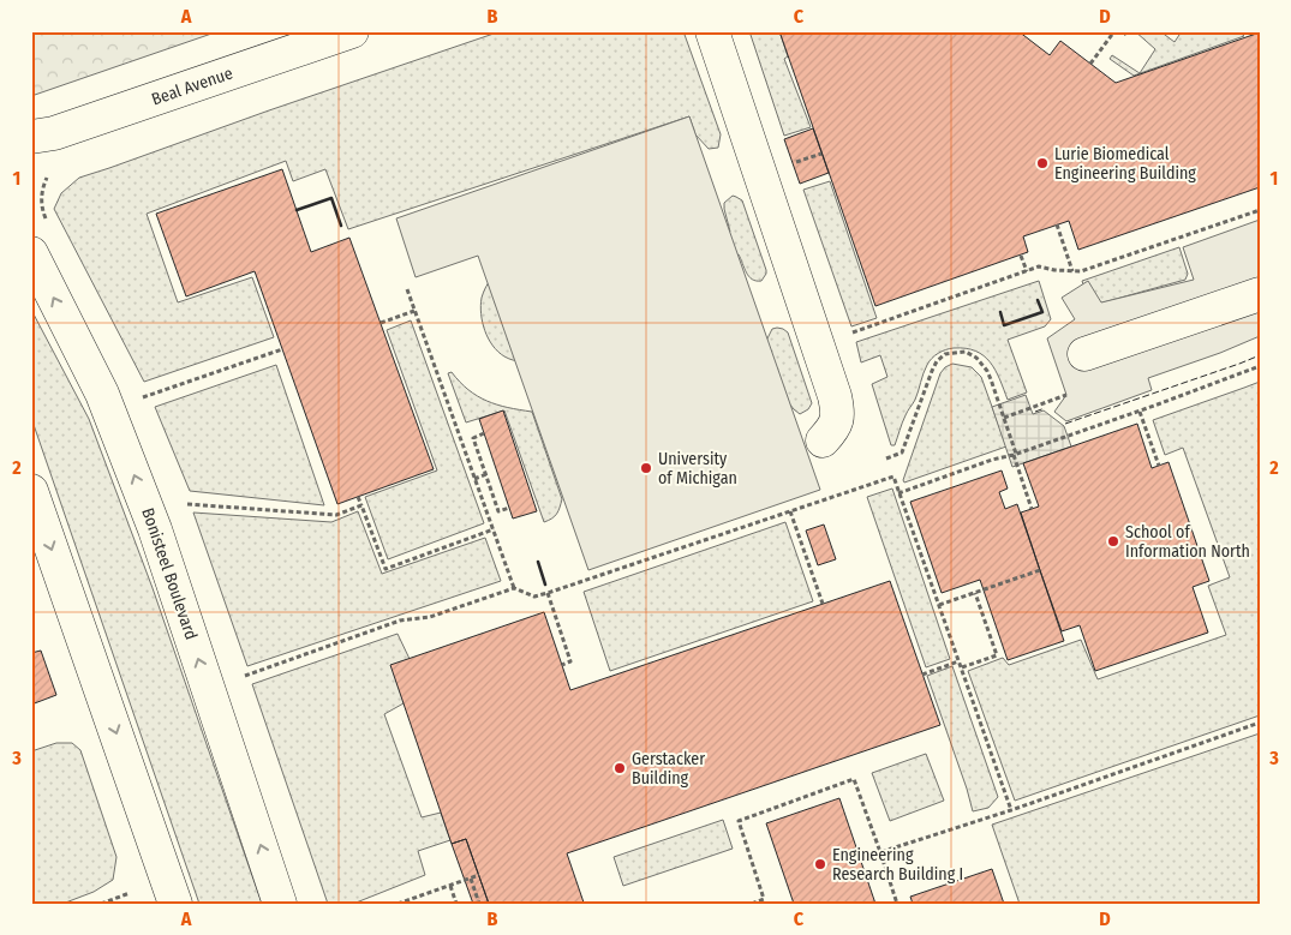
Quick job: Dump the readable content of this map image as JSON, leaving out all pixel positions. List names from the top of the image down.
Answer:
{
  "streets": {
    "street": ["Beal Avenue", "Bonisteel Boulevard"]
  },
  "places": [
    "Lurie Biomedical Engineering Building",
    "University of Michigan",
    "School of Information North",
    "Gerstacker Building",
    "Engineering Research Building I"
  ],
  "grid": {
    "columns": [
      "A",
      "B",
      "C",
      "D"
    ],
    "rows": ["1", "2", "3"]
  }
}
